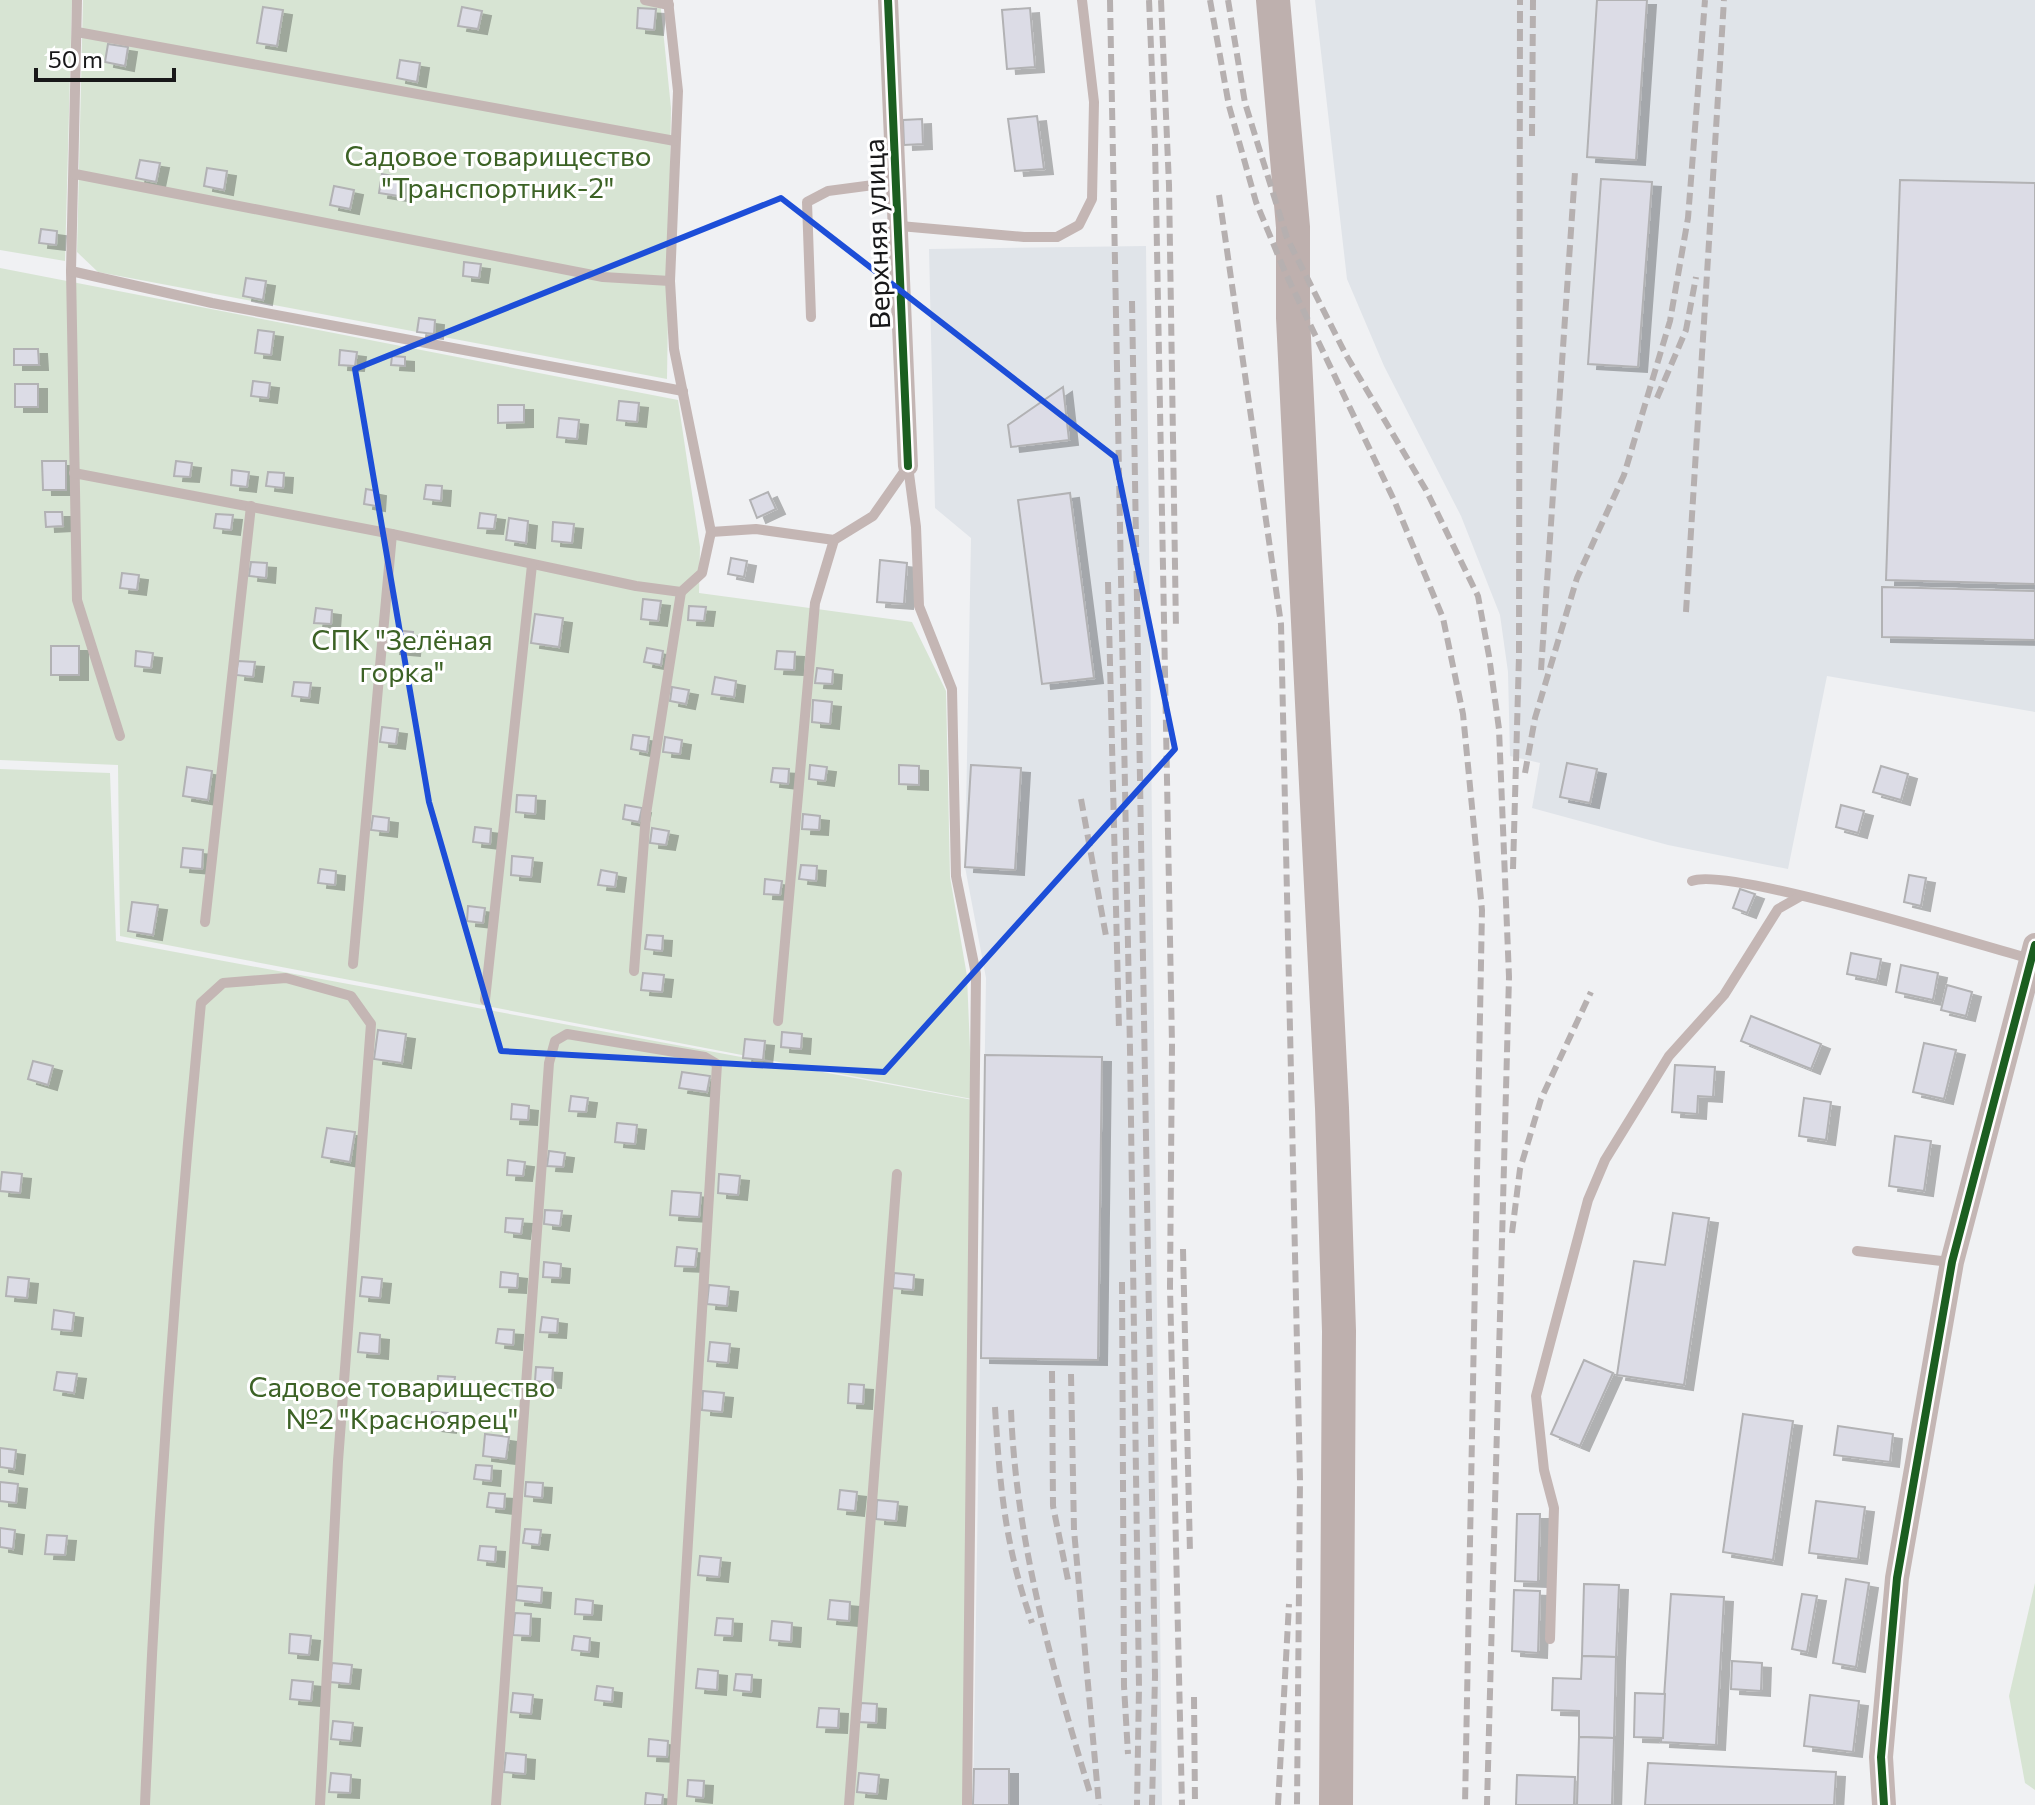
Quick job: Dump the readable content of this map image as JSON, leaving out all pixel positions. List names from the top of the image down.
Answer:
{
  "streets": {
    "street": ["Верхняя улица"]
  },
  "parks": ["Садовое товарищество \"Транспортник-2\"", "СПК \"Зелёная горка\"", "Садовое товарищество №2 \"Красноярец\""],
  "scale_bar": "50 m"
}
